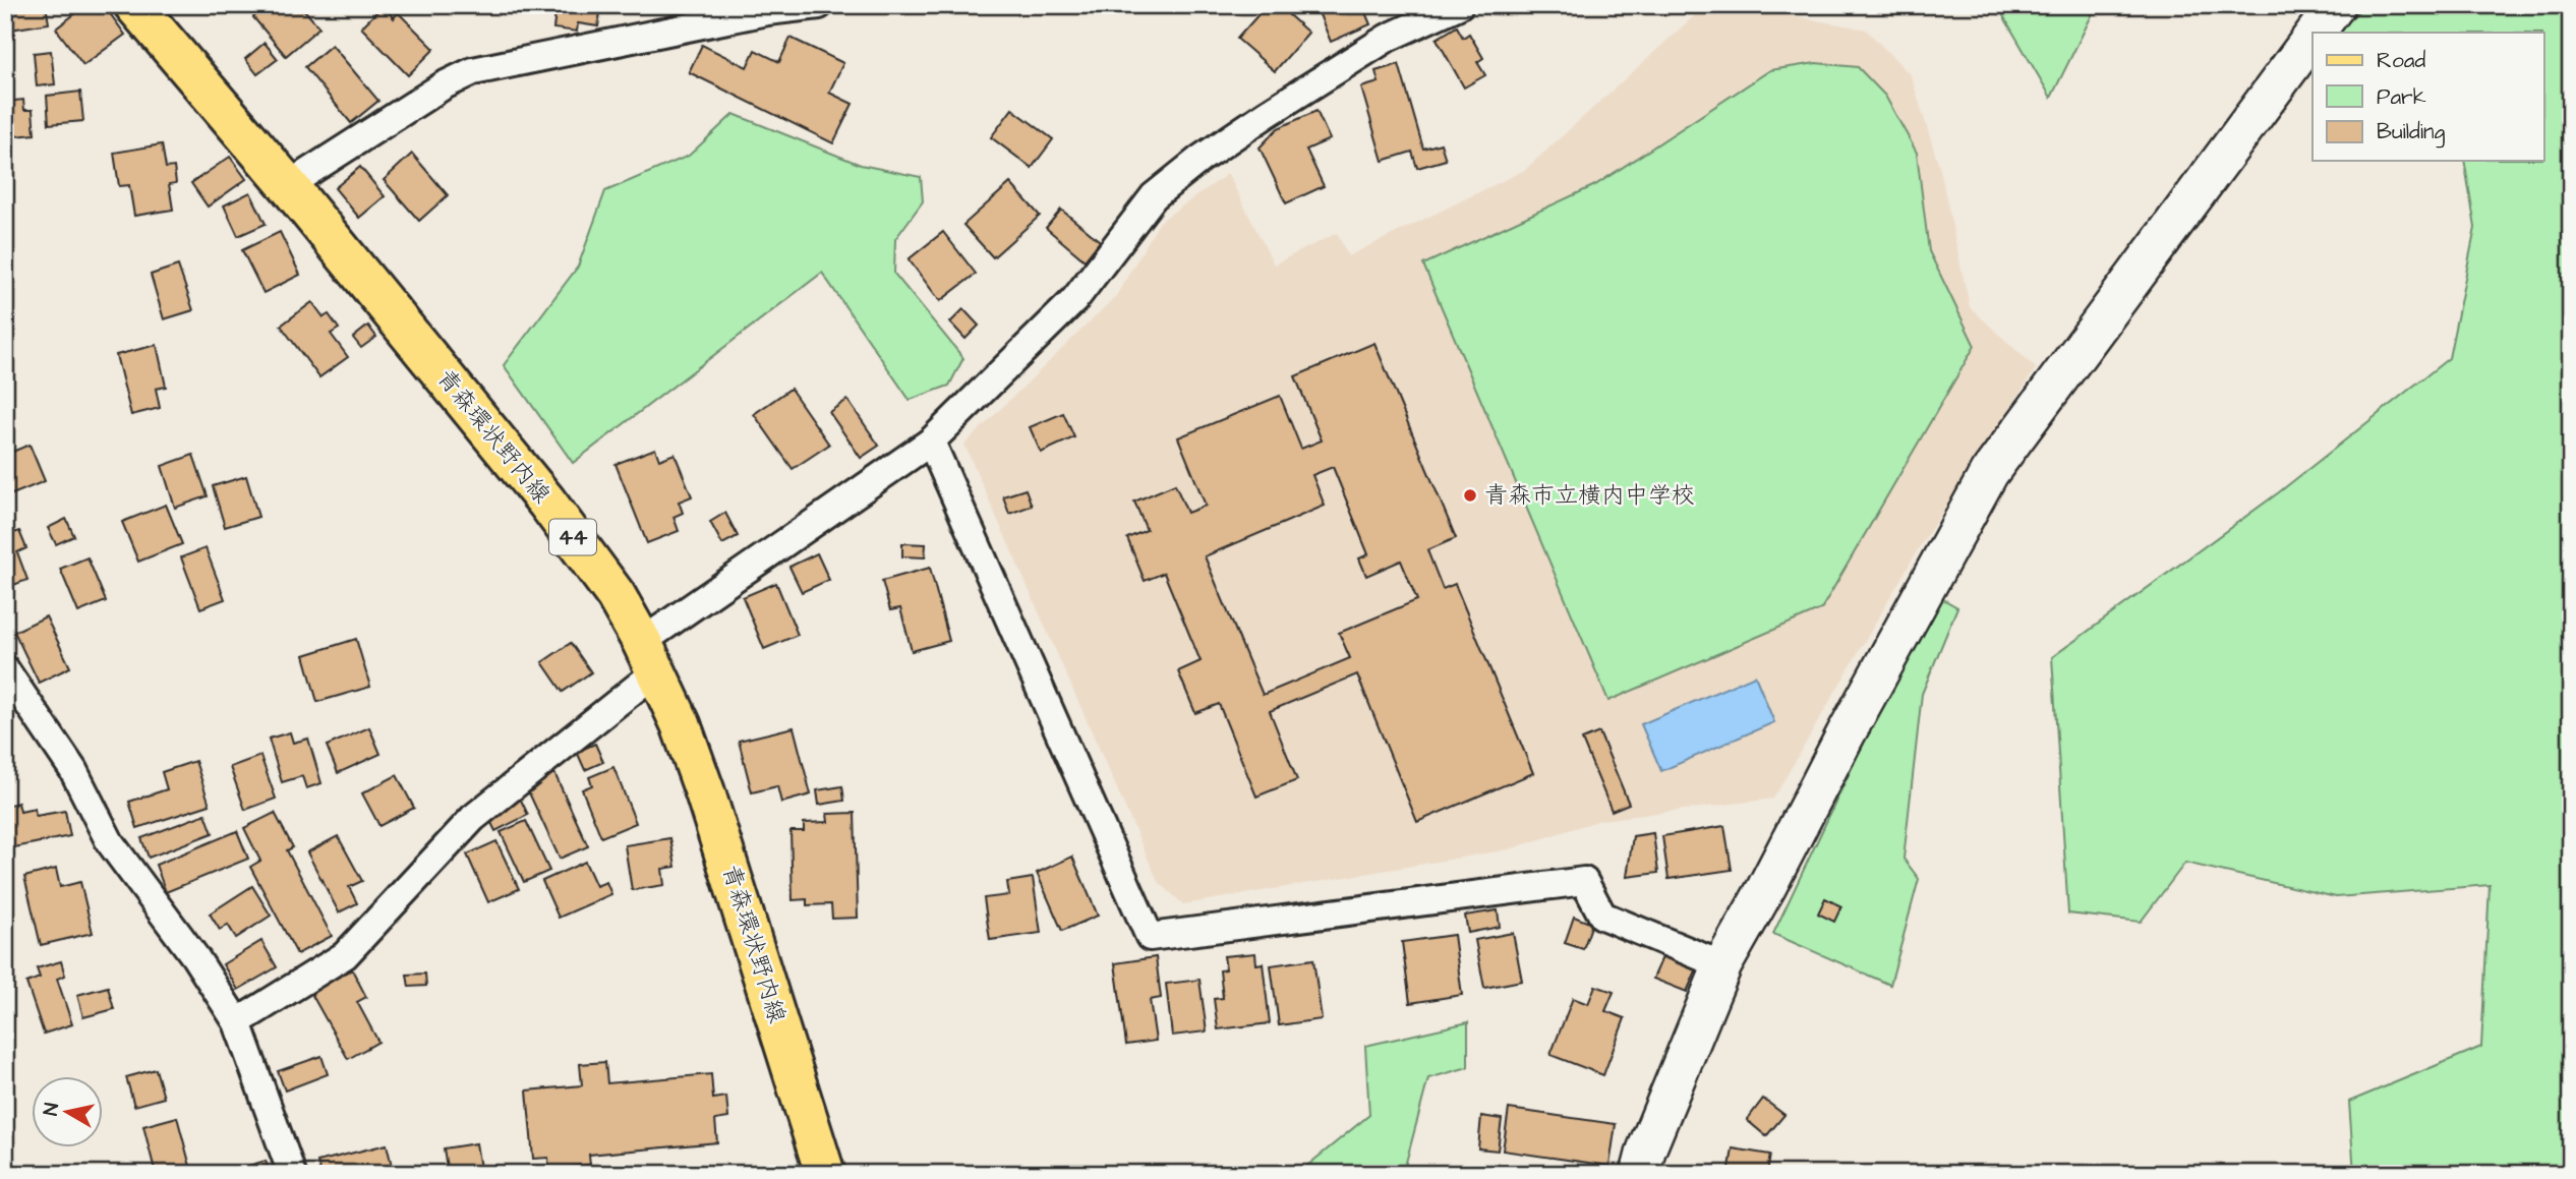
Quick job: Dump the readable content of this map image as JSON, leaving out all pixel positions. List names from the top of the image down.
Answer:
{
  "streets": {
    "main road": ["青森環状野内線", "44"]
  },
  "places": ["青森市立横内中学校"],
  "legend": ["Road", "Park", "Building"],
  "north": "left"
}
